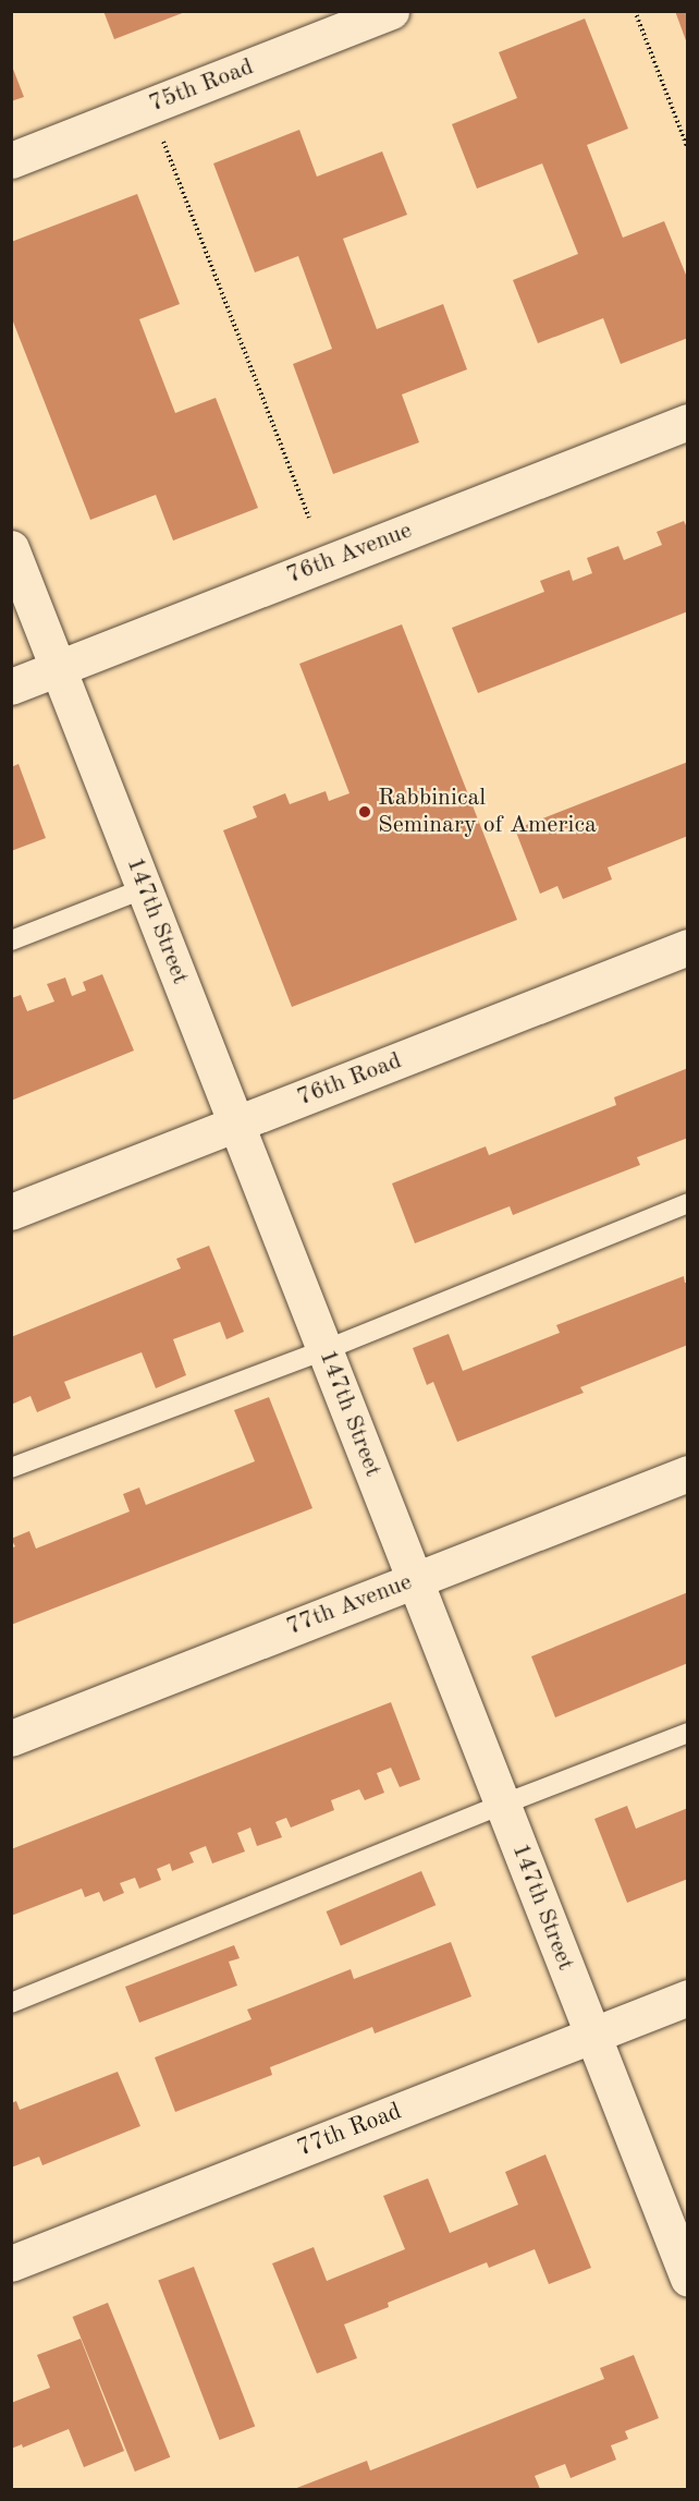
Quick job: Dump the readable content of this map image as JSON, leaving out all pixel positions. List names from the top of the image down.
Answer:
{
  "streets": {
    "street": [
      "75th Road",
      "76th Avenue",
      "147th Street",
      "76th Road",
      "77th Avenue",
      "77th Road"
    ]
  },
  "crossings": [
    ["76th Avenue", "147th Street"],
    ["147th Street", "76th Road"],
    ["147th Street", "77th Avenue"],
    ["147th Street", "77th Road"]
  ],
  "places": ["Rabbinical Seminary of America"]
}
